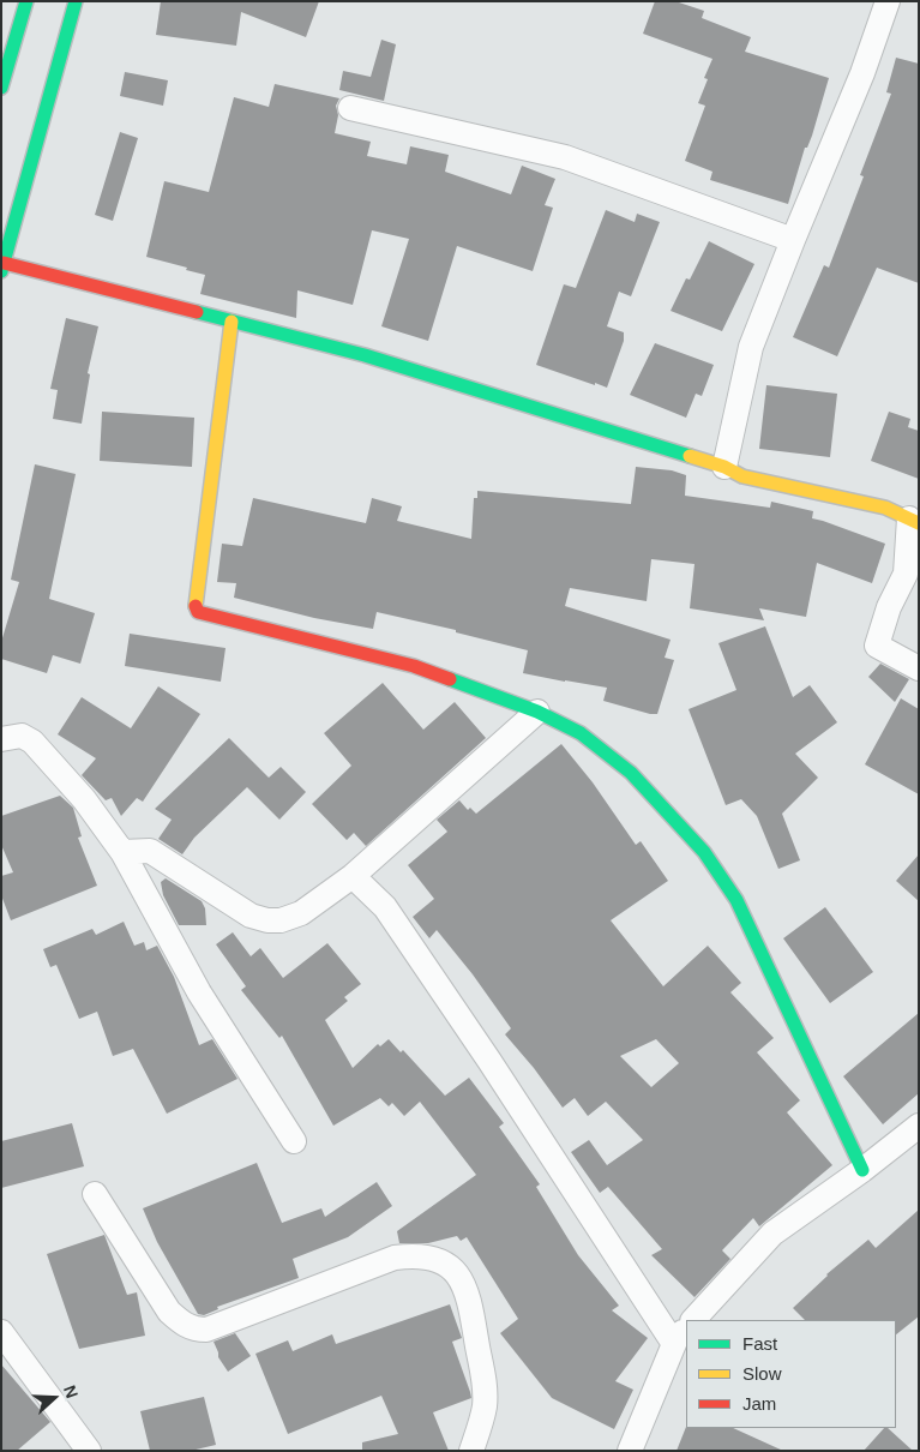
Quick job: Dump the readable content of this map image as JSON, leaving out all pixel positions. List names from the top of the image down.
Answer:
{
  "legend": ["Fast", "Slow", "Jam"],
  "north": "right"
}
